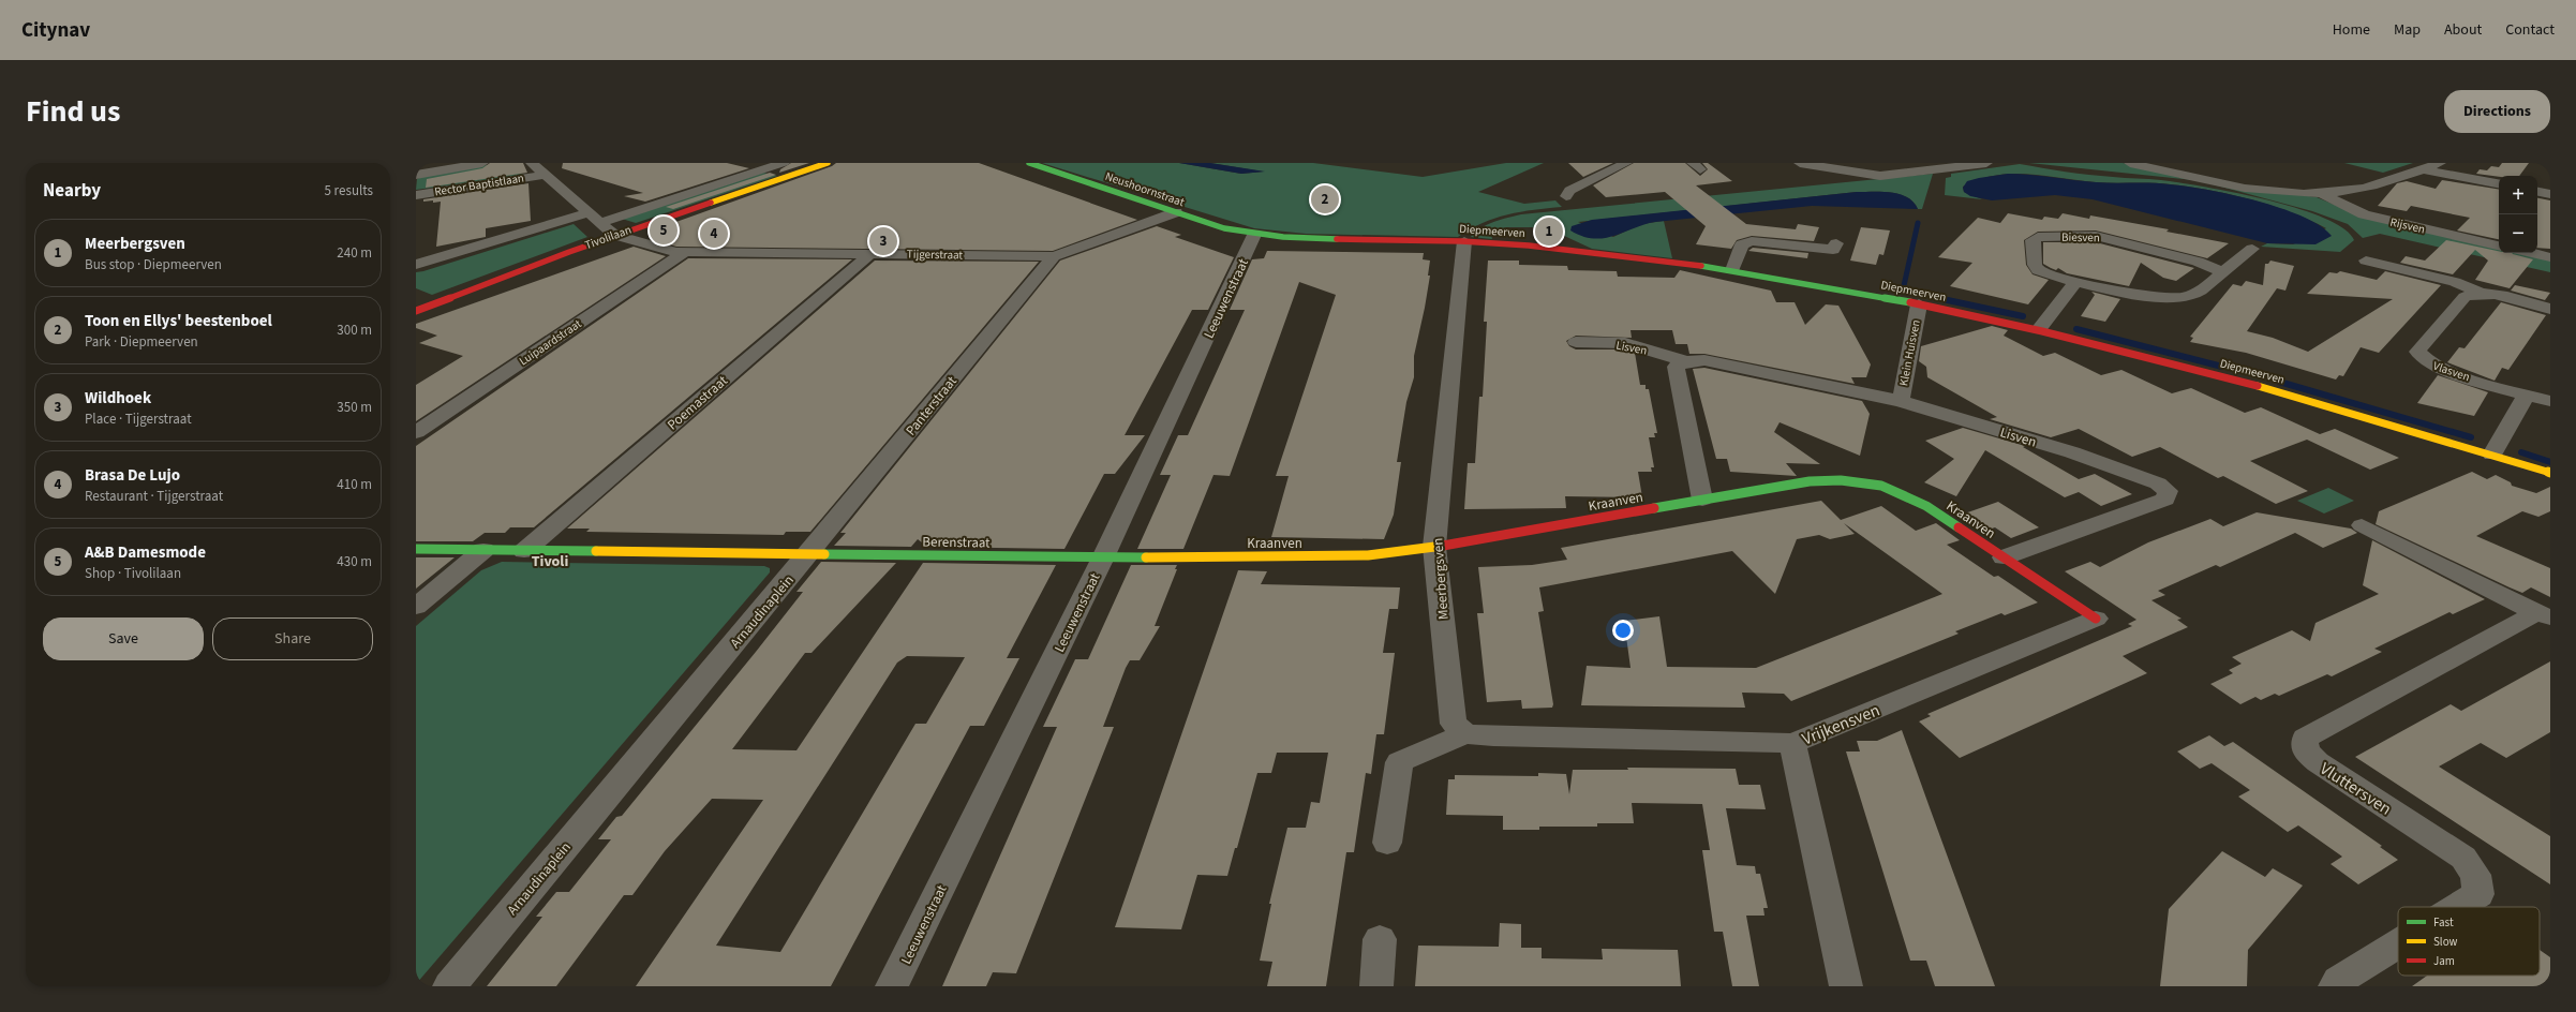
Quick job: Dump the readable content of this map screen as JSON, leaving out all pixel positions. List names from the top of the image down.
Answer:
{
  "streets": {
    "street": [
      "Rector Baptistlaan",
      "Neushoornstraat",
      "Rijsven",
      "Diepmeerven",
      "Tivolilaan",
      "Biesven",
      "Tijgerstraat",
      "Leeuwenstraat",
      "Luipaardstraat",
      "Lisven",
      "Klein Huisven",
      "Vlasven",
      "Poemastraat",
      "Panterstraat",
      "Kraanven",
      "Berenstraat",
      "Meerbergsven",
      "Arnaudinaplein",
      "Vrijkensven",
      "Vluttersven"
    ]
  },
  "crossings": [
    ["Neushoornstraat", "Diepmeerven"],
    ["Neushoornstraat", "Tijgerstraat"],
    ["Neushoornstraat", "Leeuwenstraat"],
    ["Diepmeerven", "Leeuwenstraat"],
    ["Diepmeerven", "Klein Huisven"],
    ["Diepmeerven", "Meerbergsven"],
    ["Tivolilaan", "Tijgerstraat"],
    ["Tijgerstraat", "Luipaardstraat"],
    ["Tijgerstraat", "Poemastraat"],
    ["Tijgerstraat", "Panterstraat"],
    ["Leeuwenstraat", "Kraanven"],
    ["Leeuwenstraat", "Berenstraat"],
    ["Lisven", "Klein Huisven"],
    ["Lisven", "Kraanven"],
    ["Poemastraat", "Arnaudinaplein"],
    ["Panterstraat", "Berenstraat"],
    ["Panterstraat", "Arnaudinaplein"],
    ["Kraanven", "Berenstraat"],
    ["Kraanven", "Meerbergsven"],
    ["Kraanven", "Vrijkensven"],
    ["Berenstraat", "Arnaudinaplein"]
  ],
  "districts": ["Tivoli"],
  "legend": ["Fast", "Slow", "Jam"],
  "page": {
    "header": "Citynav",
    "nav": [
      "Home",
      "Map",
      "About",
      "Contact"
    ],
    "title": "Find us",
    "buttons": [
      "Directions",
      ["Save", "Share"]
    ],
    "heading": ["Nearby", "5 results"],
    "map_buttons": ["+", "−"],
    "pins": [
      "2",
      "5",
      "1",
      "4",
      "3"
    ],
    "list": [
      {
        "mark": "1",
        "name": "Meerbergsven",
        "note": "Bus stop · Diepmeerven",
        "value": "240 m"
      },
      {
        "mark": "2",
        "name": "Toon en Ellys' beestenboel",
        "note": "Park · Diepmeerven",
        "value": "300 m"
      },
      {
        "mark": "3",
        "name": "Wildhoek",
        "note": "Place · Tijgerstraat",
        "value": "350 m"
      },
      {
        "mark": "4",
        "name": "Brasa De Lujo",
        "note": "Restaurant · Tijgerstraat",
        "value": "410 m"
      },
      {
        "mark": "5",
        "name": "A&B Damesmode",
        "note": "Shop · Tivolilaan",
        "value": "430 m"
      }
    ]
  }
}
